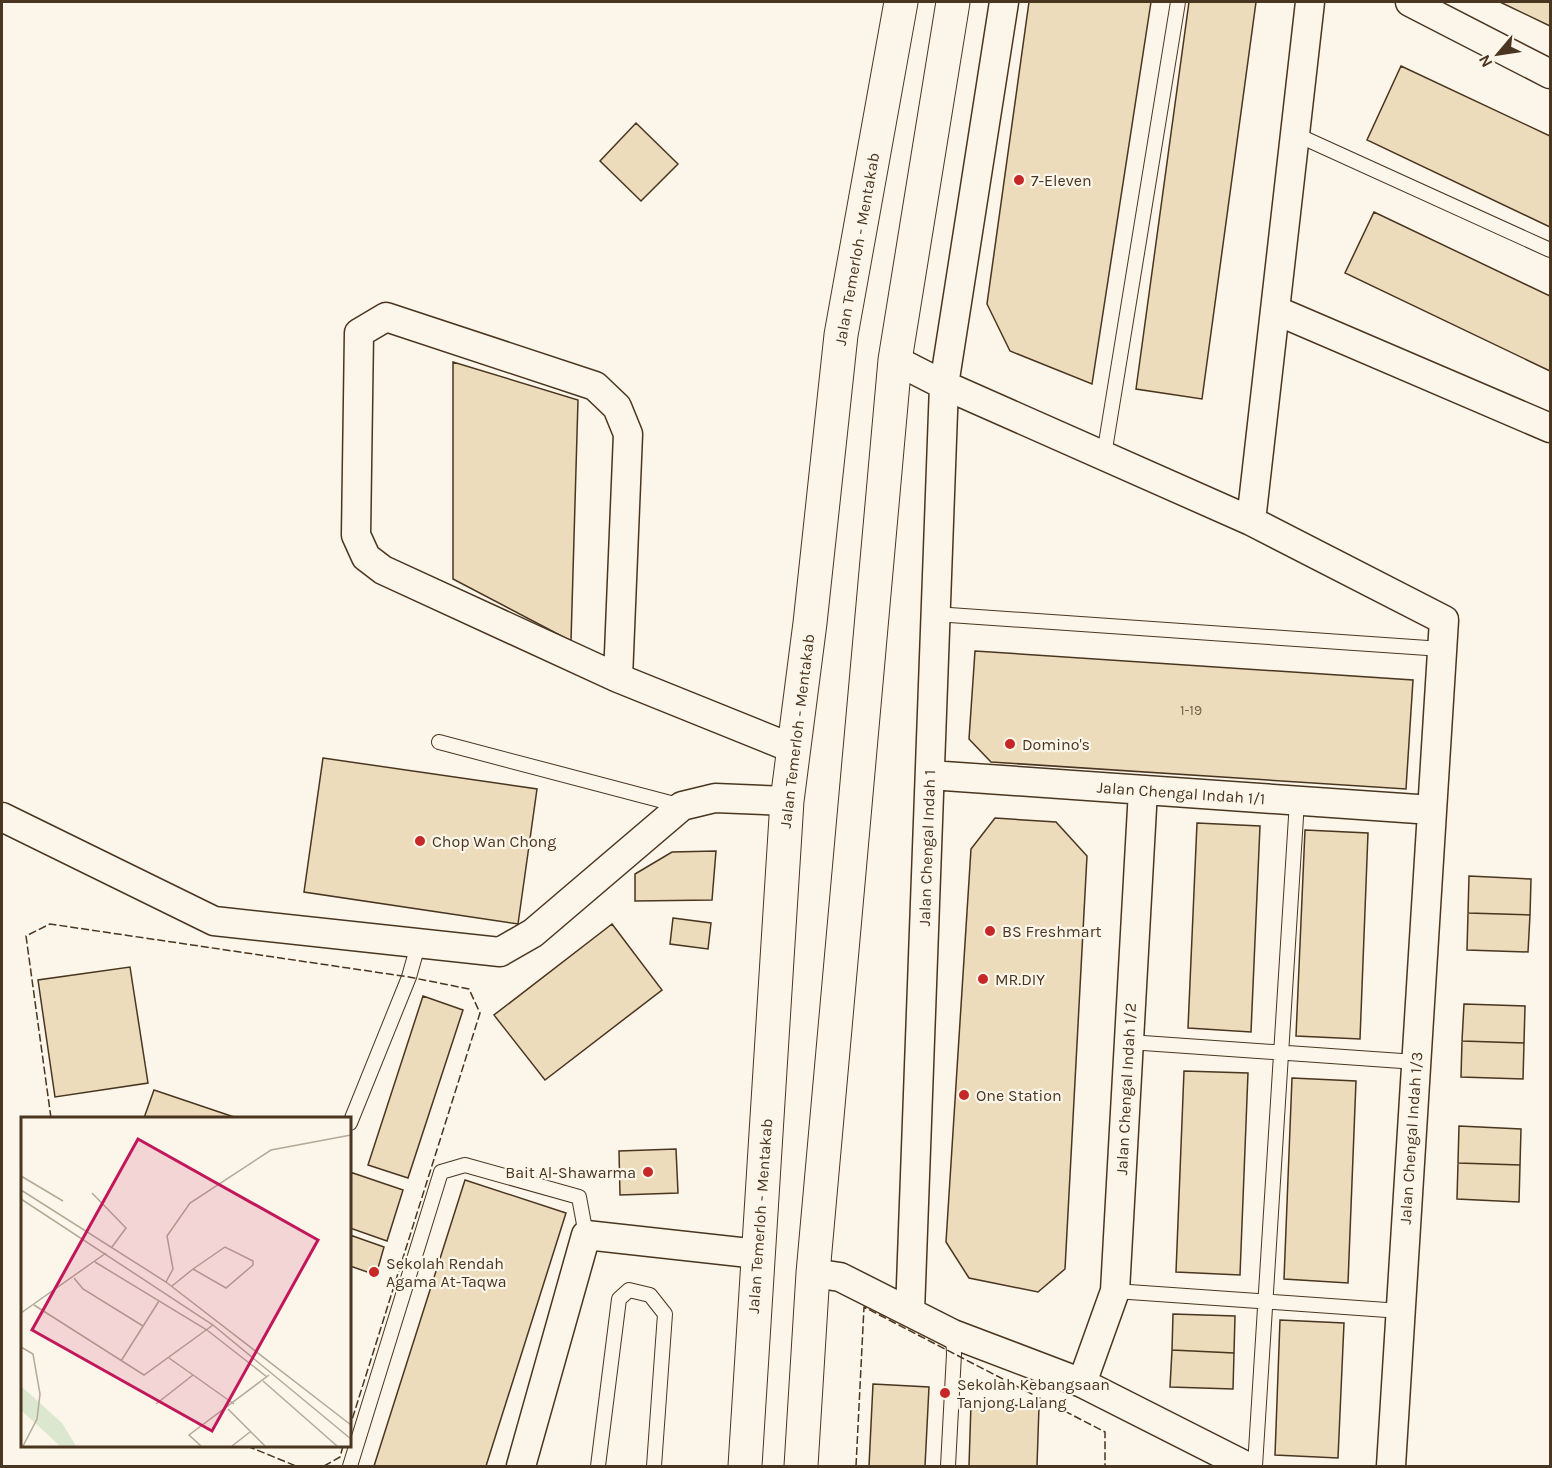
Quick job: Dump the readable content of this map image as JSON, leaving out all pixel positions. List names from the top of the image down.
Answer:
{
  "streets": {
    "main road": ["Jalan Temerloh - Mentakab"],
    "street": [
      "Jalan Chengal Indah 1/1",
      "Jalan Chengal Indah 1",
      "Jalan Chengal Indah 1/2",
      "Jalan Chengal Indah 1/3"
    ]
  },
  "crossings": [
    ["Jalan Chengal Indah 1/1", "Jalan Chengal Indah 1"],
    ["Jalan Chengal Indah 1/1", "Jalan Chengal Indah 1/2"],
    ["Jalan Chengal Indah 1/1", "Jalan Chengal Indah 1/3"]
  ],
  "places": [
    "7-Eleven",
    "Domino's",
    "Chop Wan Chong",
    "BS Freshmart",
    "MR.DIY",
    "One Station",
    "Bait Al-Shawarma",
    "Sekolah Rendah Agama At-Taqwa",
    "Sekolah Kebangsaan Tanjong Lalang"
  ],
  "house_numbers": ["1-19"],
  "north": "bottom left"
}
